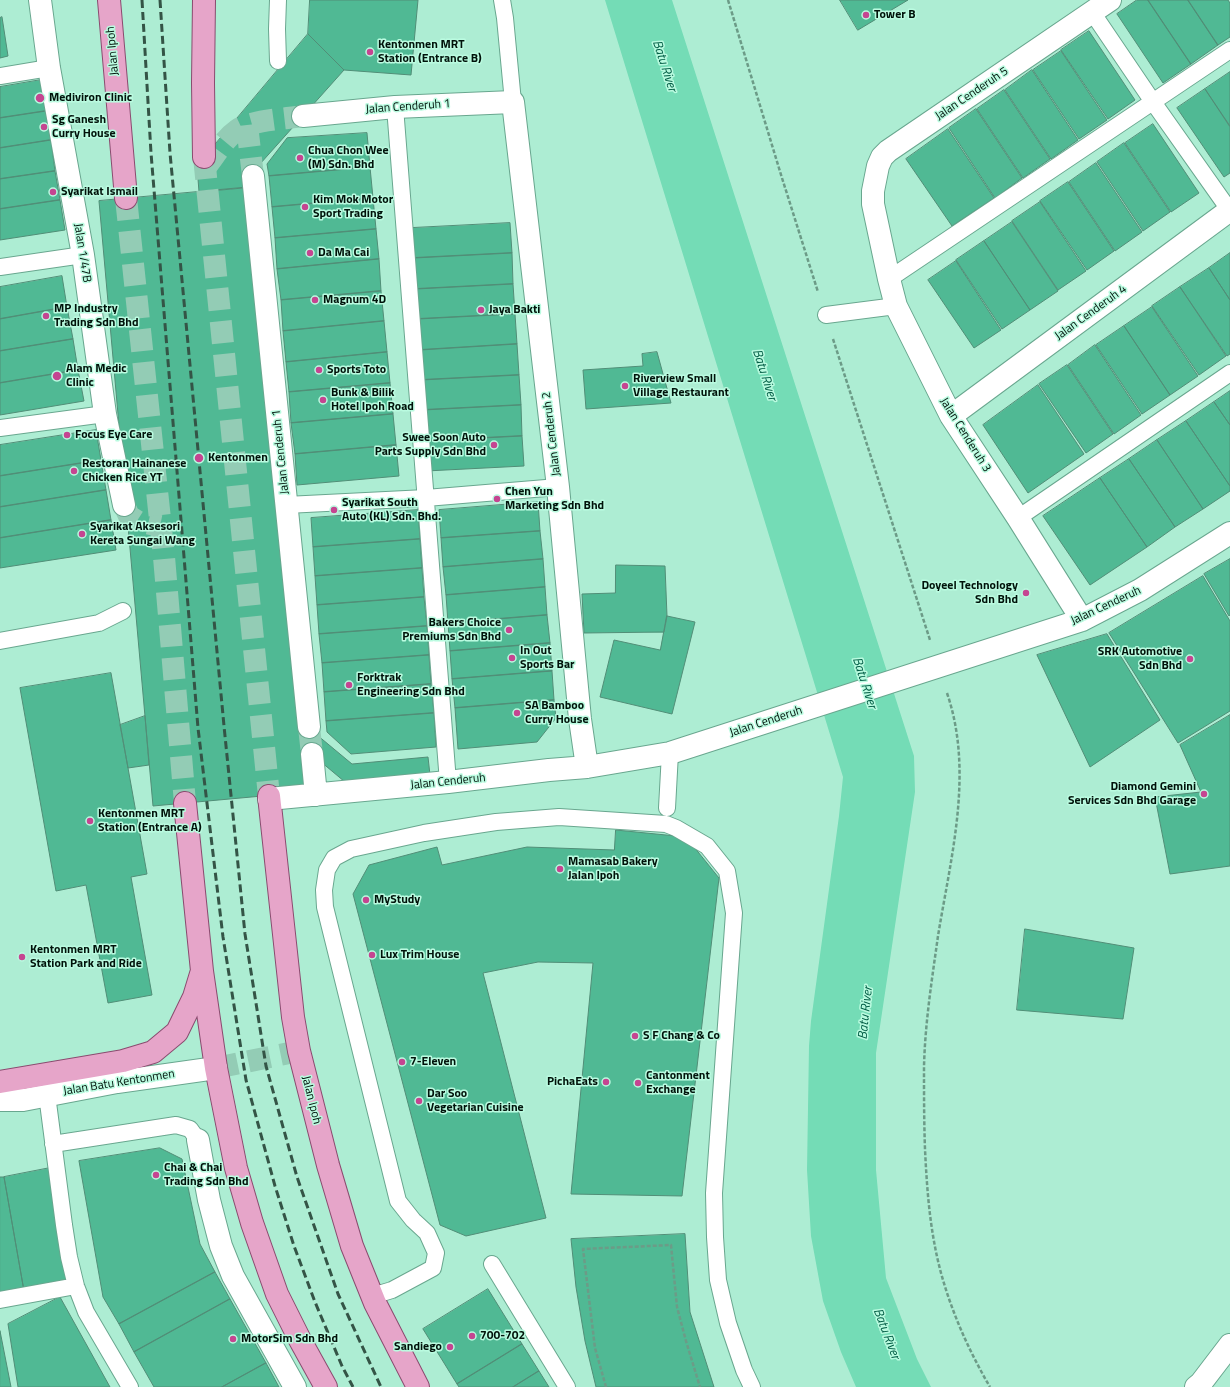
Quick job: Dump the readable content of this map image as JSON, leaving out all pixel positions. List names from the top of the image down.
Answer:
{
  "streets": {
    "main road": ["Jalan Ipoh"],
    "street": [
      "Jalan Cenderuh 5",
      "Jalan Cenderuh 1",
      "Jalan 1/47B",
      "Jalan Cenderuh 4",
      "Jalan Cenderuh 2",
      "Jalan Cenderuh 3",
      "Jalan Cenderuh",
      "Jalan Batu Kentonmen"
    ]
  },
  "crossings": [
    ["Jalan Ipoh", "Jalan Cenderuh"],
    ["Jalan Cenderuh 5", "Jalan Cenderuh 3"],
    ["Jalan Cenderuh 1", "Jalan Cenderuh 2"],
    ["Jalan Cenderuh 4", "Jalan Cenderuh 3"],
    ["Jalan Cenderuh 2", "Jalan Cenderuh"],
    ["Jalan Cenderuh 3", "Jalan Cenderuh"]
  ],
  "water": ["Batu River"],
  "places": [
    "Tower B",
    "Kentonmen MRT Station (Entrance B)",
    "Mediviron Clinic",
    "Sg Ganesh Curry House",
    "Chua Chon Wee (M) Sdn. Bhd",
    "Syarikat Ismail",
    "Kim Mok Motor Sport Trading",
    "Da Ma Cai",
    "Magnum 4D",
    "Jaya Bakti",
    "MP Industry Trading Sdn Bhd",
    "Sports Toto",
    "Alam Medic Clinic",
    "Riverview Small Village Restaurant",
    "Bunk & Bilik Hotel Ipoh Road",
    "Focus Eye Care",
    "Swee Soon Auto Parts Supply Sdn Bhd",
    "Kentonmen",
    "Restoran Hainanese Chicken Rice YT",
    "Chen Yun Marketing Sdn Bhd",
    "Syarikat South Auto (KL) Sdn. Bhd.",
    "Syarikat Aksesori Kereta Sungai Wang",
    "Doyeel Technology Sdn Bhd",
    "Bakers Choice Premiums Sdn Bhd",
    "In Out Sports Bar",
    "SRK Automotive Sdn Bhd",
    "Forktrak Engineering Sdn Bhd",
    "SA Bamboo Curry House",
    "Diamond Gemini Services Sdn Bhd Garage",
    "Kentonmen MRT Station (Entrance A)",
    "Mamasab Bakery Jalan Ipoh",
    "MyStudy",
    "Lux Trim House",
    "Kentonmen MRT Station Park and Ride",
    "S F Chang & Co",
    "7-Eleven",
    "PichaEats",
    "Cantonment Exchange",
    "Dar Soo Vegetarian Cuisine",
    "Chai & Chai Trading Sdn Bhd",
    "700-702",
    "MotorSim Sdn Bhd",
    "Sandiego"
  ]
}
